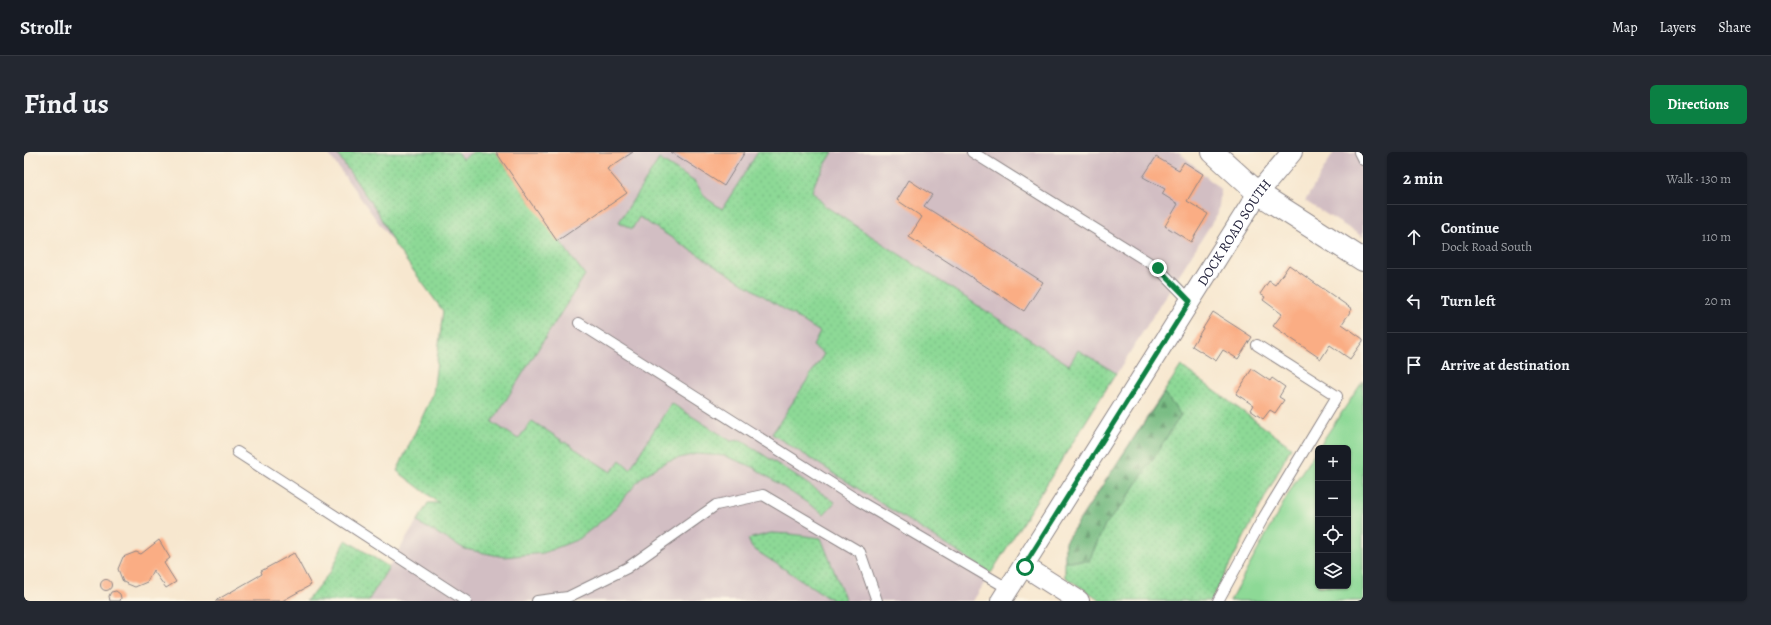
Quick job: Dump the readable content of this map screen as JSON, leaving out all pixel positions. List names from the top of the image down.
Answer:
{
  "streets": {
    "street": ["DOCK ROAD SOUTH"]
  },
  "page": {
    "header": "Strollr",
    "nav": ["Map", "Layers", "Share"],
    "title": "Find us",
    "buttons": "Directions",
    "heading": ["2 min", "Walk · 130 m"],
    "list": [
      ["Continue", "Dock Road South", "110 m"],
      ["Turn left", "20 m"],
      "Arrive at destination"
    ],
    "map_buttons": ["+", "−"]
  }
}
